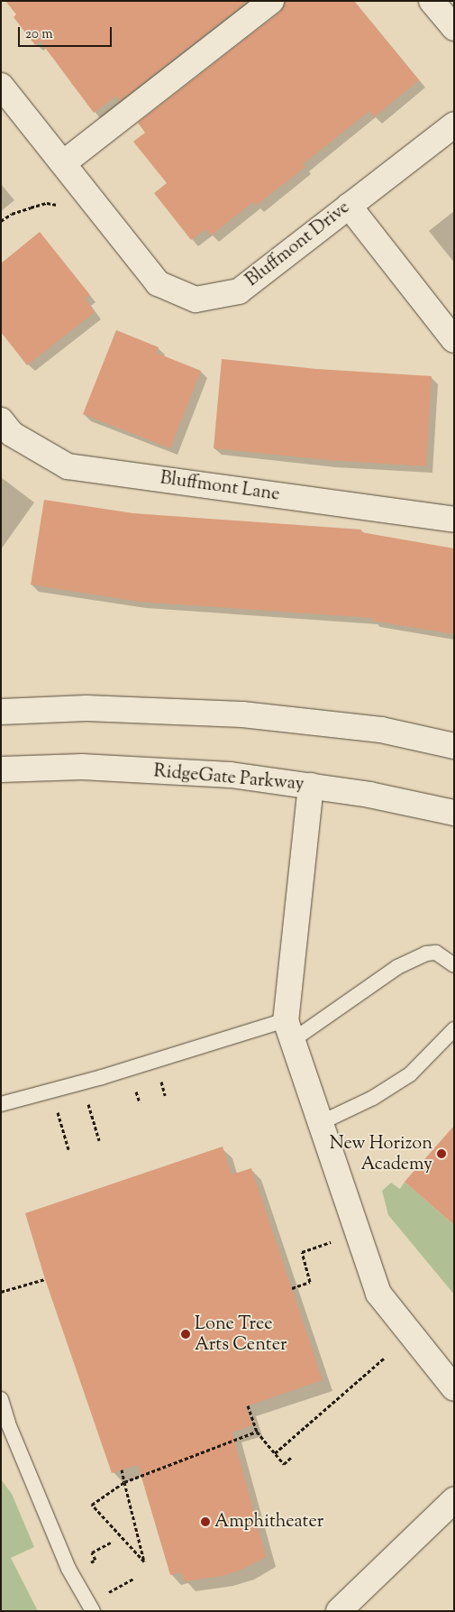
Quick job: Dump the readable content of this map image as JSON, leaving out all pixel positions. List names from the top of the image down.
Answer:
{
  "streets": {
    "street": ["Bluffmont Drive", "Bluffmont Lane", "RidgeGate Parkway"]
  },
  "places": ["New Horizon Academy", "Lone Tree Arts Center", "Amphitheater"],
  "scale_bar": "20 m"
}
